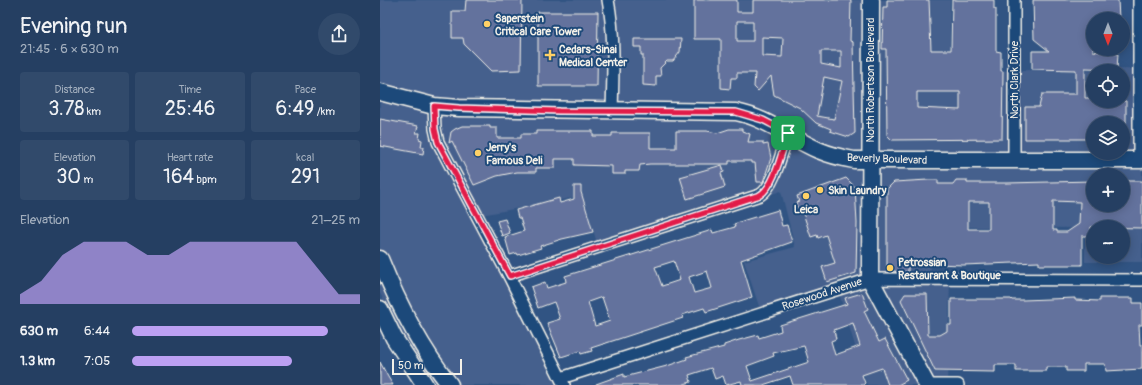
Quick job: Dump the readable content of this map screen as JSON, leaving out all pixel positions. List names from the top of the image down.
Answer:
{
  "streets": {
    "main road": ["North Robertson Boulevard", "Beverly Boulevard"],
    "street": ["North Clark Drive", "Rosewood Avenue"]
  },
  "crossings": [
    ["North Robertson Boulevard", "Beverly Boulevard"],
    ["North Robertson Boulevard", "Rosewood Avenue"],
    ["North Clark Drive", "Beverly Boulevard"]
  ],
  "places": {
    "other": [
      "Saperstein Critical Care Tower",
      "Jerry's Famous Deli",
      "Skin Laundry",
      "Leica",
      "Petrossian Restaurant & Boutique"
    ],
    "health": ["Cedars-Sinai Medical Center"]
  },
  "scale_bar": "50 m",
  "north": "bottom",
  "page": {
    "heading": ["Evening run", "21:45 · 6 × 630 m"],
    "map_buttons": ["+", "−"],
    "stats": [
      ["Distance", "3.78 km"],
      ["Time", "25:46"],
      ["Pace", "6:49 /km"],
      ["Elevation", "30 m"],
      ["Heart rate", "164 bpm"],
      ["kcal", "291"]
    ],
    "chart": ["Elevation", "21–25 m"],
    "list": [
      {
        "name": "630 m",
        "note": "6:44"
      },
      {
        "name": "1.3 km",
        "note": "7:05"
      }
    ],
    "scale": "50 m"
  }
}
